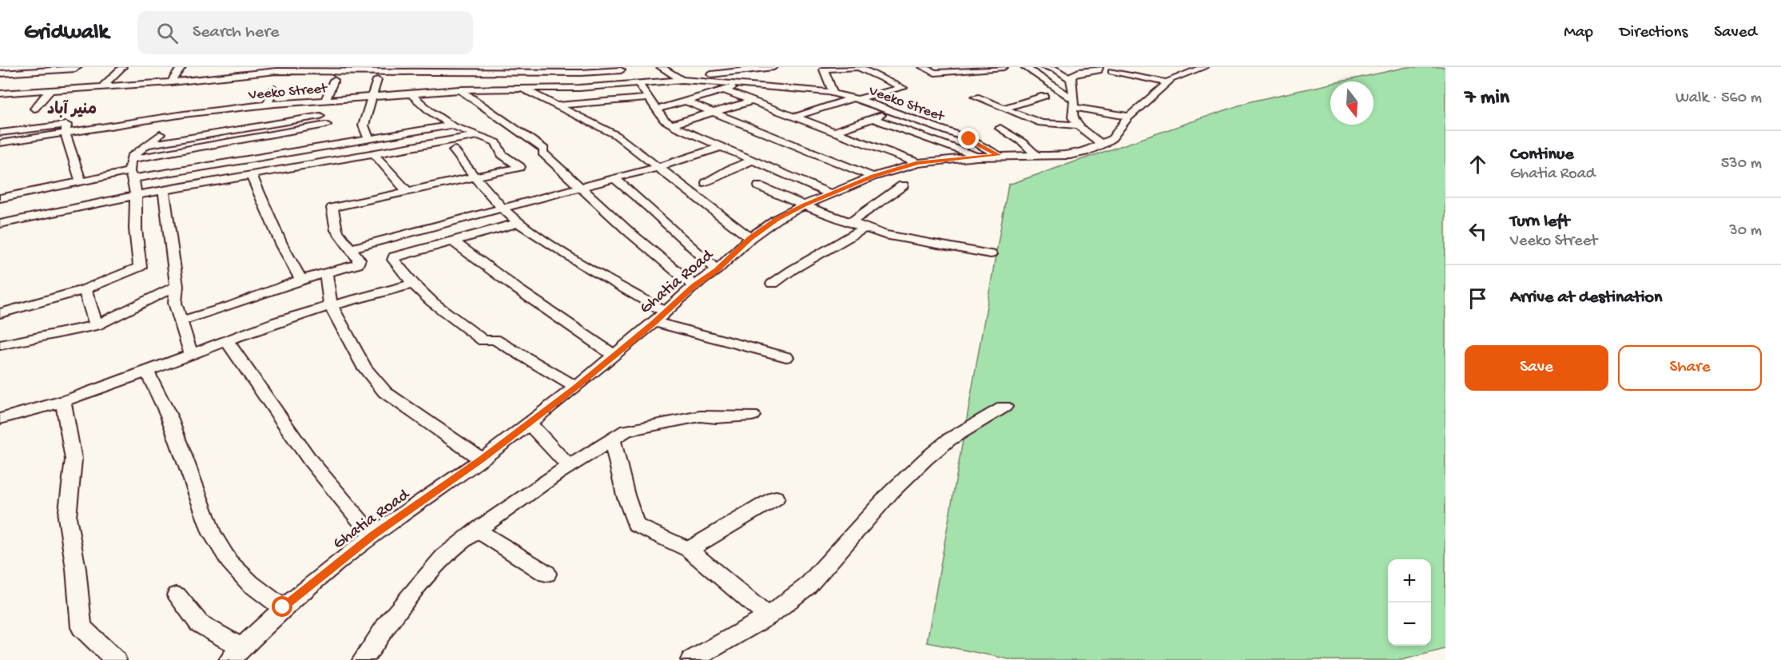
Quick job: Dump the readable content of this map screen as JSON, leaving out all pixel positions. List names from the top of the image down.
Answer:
{
  "streets": {
    "street": ["Veeko Street", "Ghatia Road"]
  },
  "crossings": [
    ["Veeko Street", "Ghatia Road"]
  ],
  "districts": ["منیر آباد"],
  "north": "bottom",
  "page": {
    "header": "Gridwalk",
    "search": "Search here",
    "nav": ["Map", "Directions", "Saved"],
    "heading": ["7 min", "Walk · 560 m"],
    "list": [
      ["Continue", "Ghatia Road", "530 m"],
      ["Turn left", "Veeko Street", "30 m"],
      "Arrive at destination"
    ],
    "buttons": ["Save", "Share"],
    "map_buttons": ["+", "−"]
  }
}
